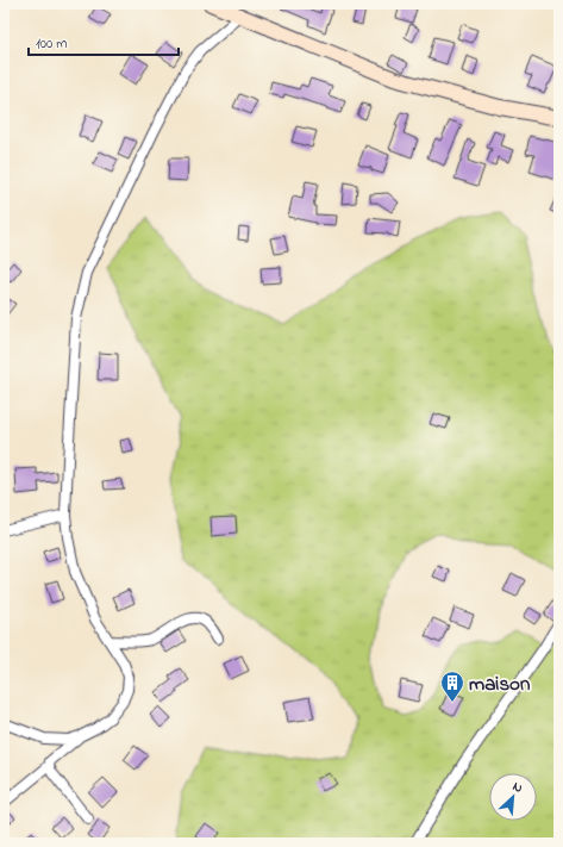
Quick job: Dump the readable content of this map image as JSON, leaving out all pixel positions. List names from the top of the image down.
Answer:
{
  "places": {
    "building": ["maison"]
  },
  "scale_bar": "100 m",
  "north": "top right"
}
